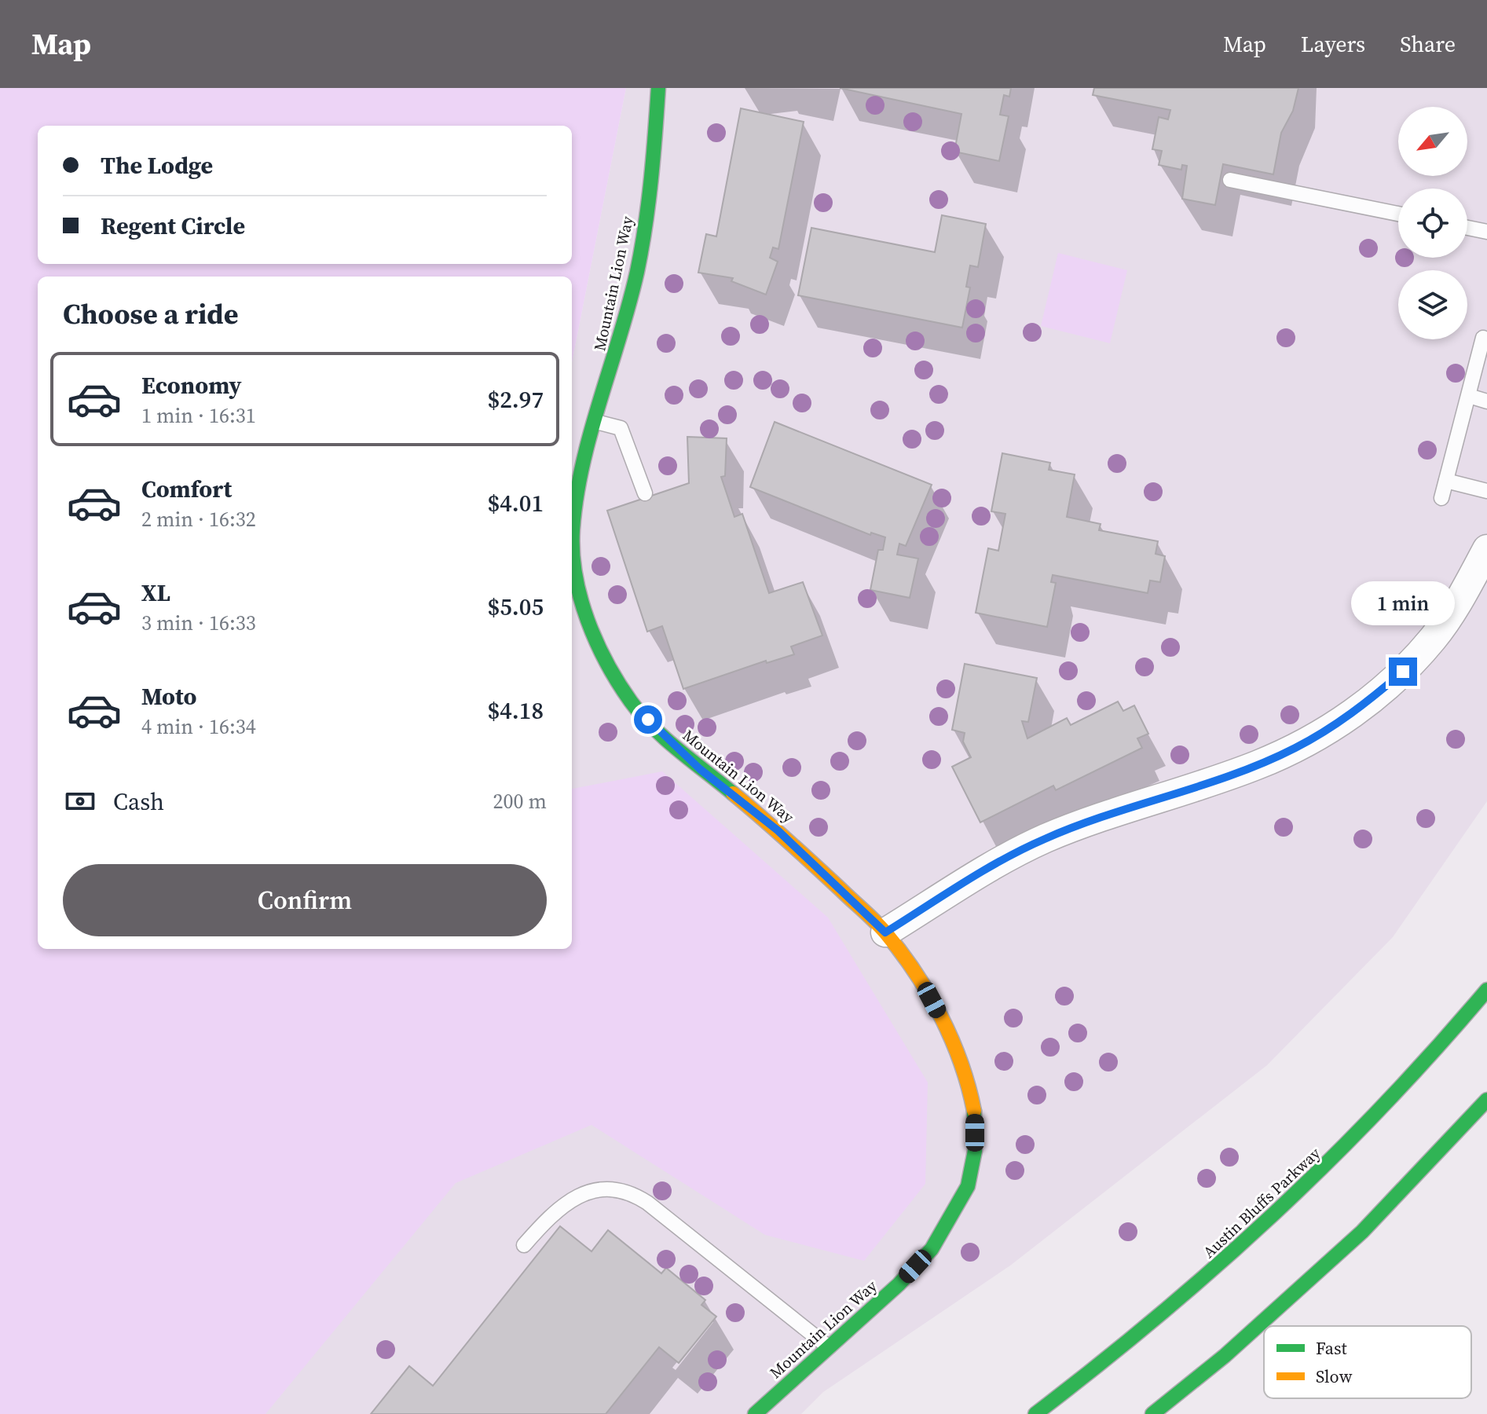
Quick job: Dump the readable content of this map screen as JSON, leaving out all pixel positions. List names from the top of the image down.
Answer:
{
  "streets": {
    "street": ["Mountain Lion Way", "Austin Bluffs Parkway"]
  },
  "legend": ["Fast", "Slow"],
  "north": "bottom left",
  "page": {
    "header": "Map",
    "nav": ["Map", "Layers", "Share"],
    "banner": ["The Lodge", "Regent Circle"],
    "heading": "Choose a ride",
    "list": [
      {
        "name": "Economy",
        "note": "1 min · 16:31",
        "value": "$2.97"
      },
      {
        "name": "Comfort",
        "note": "2 min · 16:32",
        "value": "$4.01"
      },
      {
        "name": "XL",
        "note": "3 min · 16:33",
        "value": "$5.05"
      },
      {
        "name": "Moto",
        "note": "4 min · 16:34",
        "value": "$4.18"
      }
    ],
    "bubble": "1 min",
    "pay": ["Cash", "200 m"],
    "buttons": "Confirm"
  }
}
